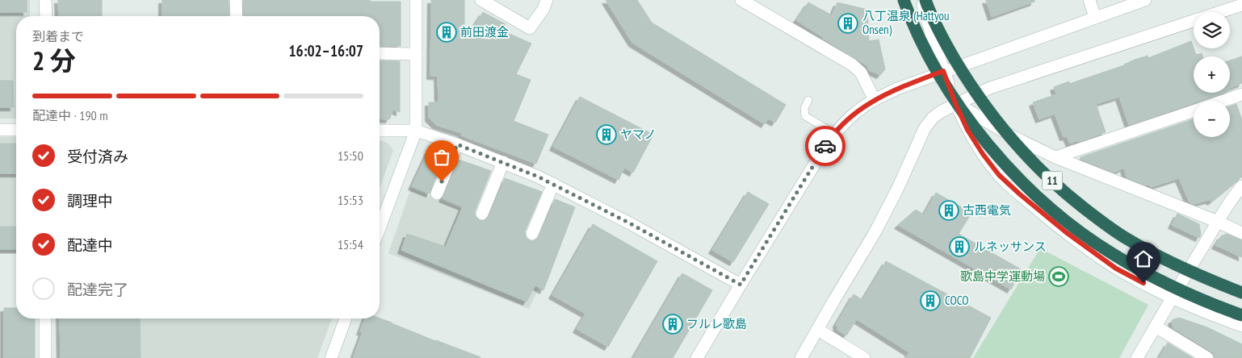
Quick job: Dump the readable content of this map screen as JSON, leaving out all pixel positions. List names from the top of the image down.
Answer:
{
  "streets": {
    "highway": ["11"]
  },
  "places": {
    "building": [
      "八丁温泉 (Hattyou Onsen)",
      "前田渡金",
      "ヤマノ",
      "古西電気",
      "ルネッサンス",
      "COCO",
      "フルレ歌島"
    ],
    "sports": ["歌島中学運動場"]
  },
  "page": {
    "map_buttons": ["+", "−"],
    "heading": ["2 分", "到着まで", "16:02–16:07"],
    "bar": "配達中 · 190 m",
    "list": [
      ["受付済み", "15:50"],
      ["調理中", "15:53"],
      ["配達中", "15:54"],
      "配達完了"
    ]
  }
}
